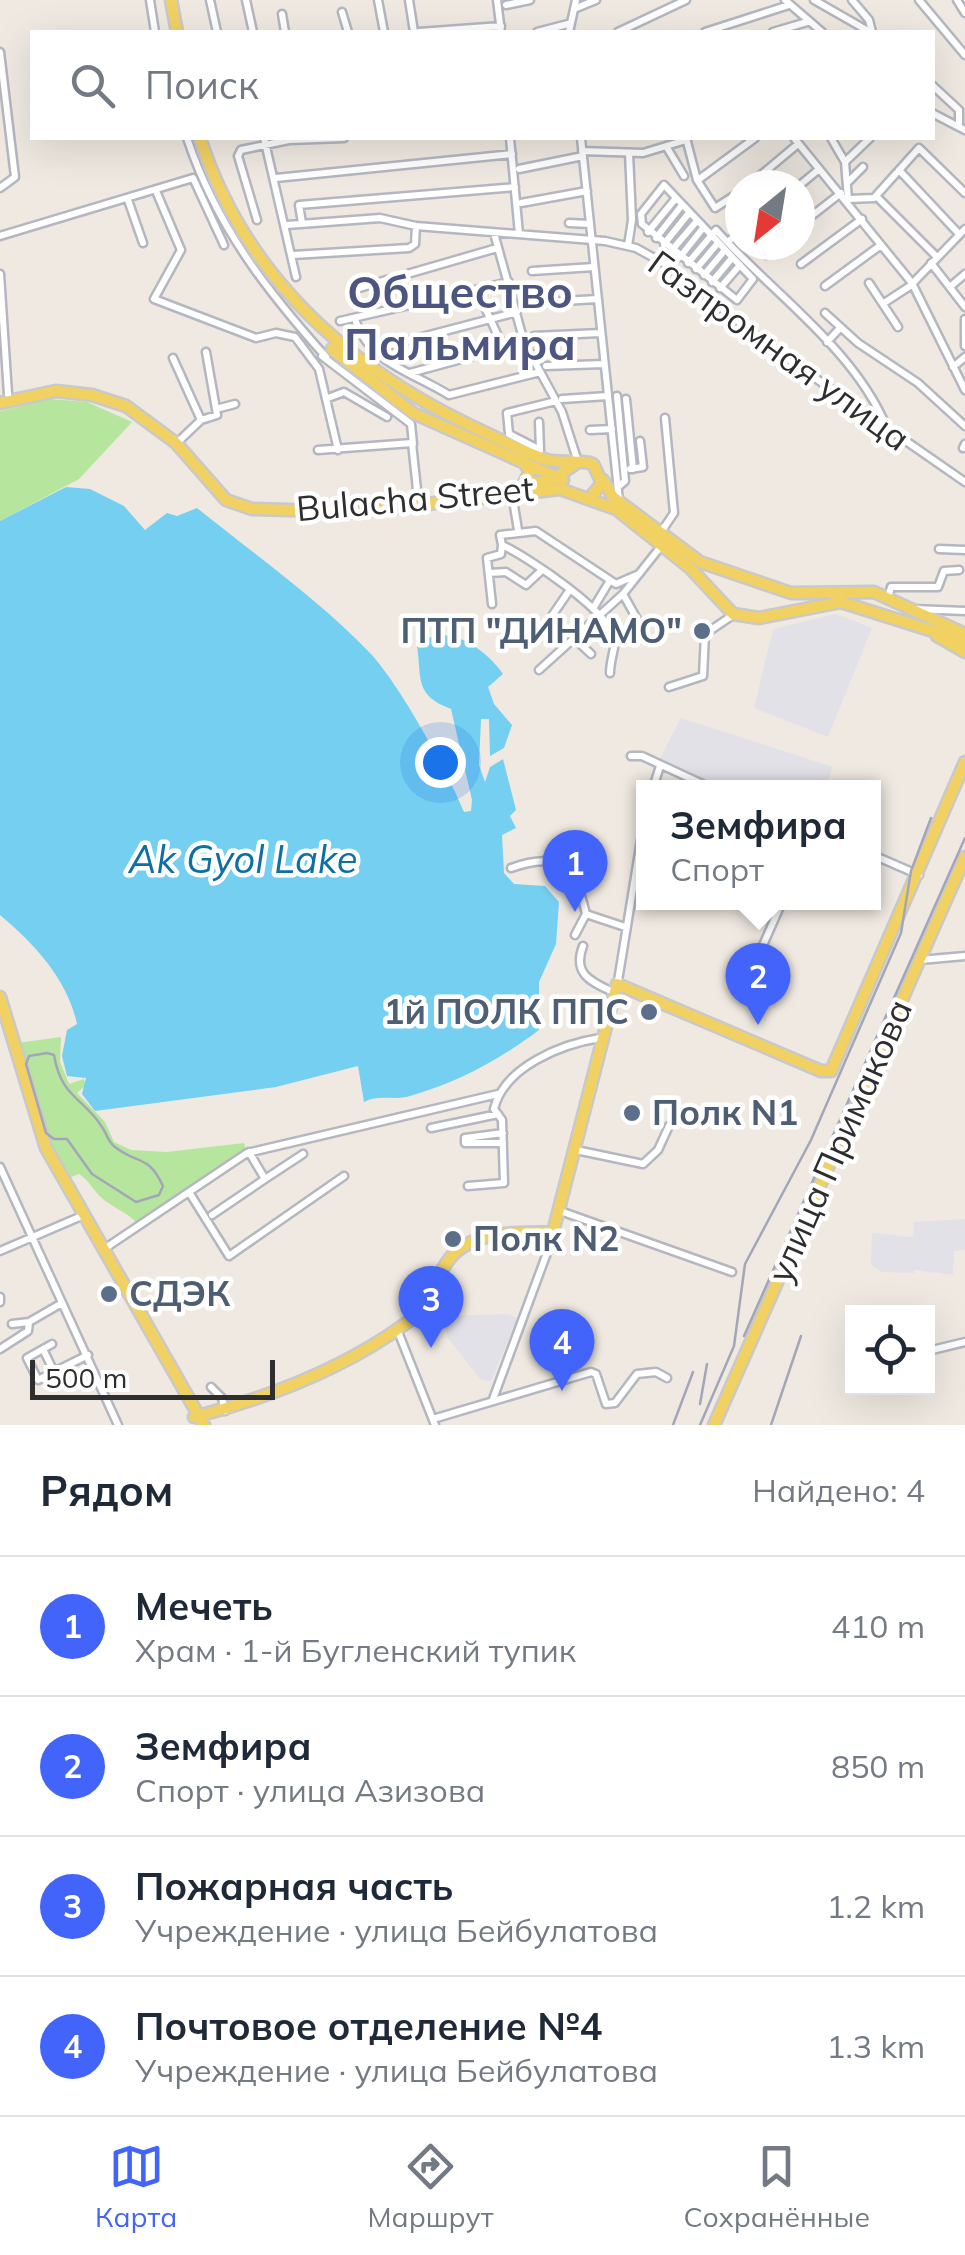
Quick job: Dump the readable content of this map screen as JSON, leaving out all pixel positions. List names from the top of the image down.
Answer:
{
  "streets": {
    "main road": ["Bulacha Street", "улица Примакова"],
    "street": ["Газпромная улица"]
  },
  "districts": ["Общество Пальмира"],
  "water": ["Ak Gyol Lake"],
  "places": [
    "ПТП \"ДИНАМО\"",
    "1й ПОЛК ППС",
    "Полк N1",
    "Полк N2",
    "СДЭК"
  ],
  "scale_bar": "500 m",
  "north": "bottom left",
  "page": {
    "search": "Поиск",
    "popup": ["Земфира", "Спорт"],
    "pins": [
      "1",
      "2",
      "3",
      "4"
    ],
    "scale": "500 m",
    "heading": ["Рядом", "Найдено: 4"],
    "list": [
      {
        "mark": "1",
        "name": "Мечеть",
        "note": "Храм · 1-й Бугленский тупик",
        "value": "410 m"
      },
      {
        "mark": "2",
        "name": "Земфира",
        "note": "Спорт · улица Азизова",
        "value": "850 m"
      },
      {
        "mark": "3",
        "name": "Пожарная часть",
        "note": "Учреждение · улица Бейбулатова",
        "value": "1.2 km"
      },
      {
        "mark": "4",
        "name": "Почтовое отделение №4",
        "note": "Учреждение · улица Бейбулатова",
        "value": "1.3 km"
      }
    ],
    "nav": ["Карта", "Маршрут", "Сохранённые"]
  }
}
